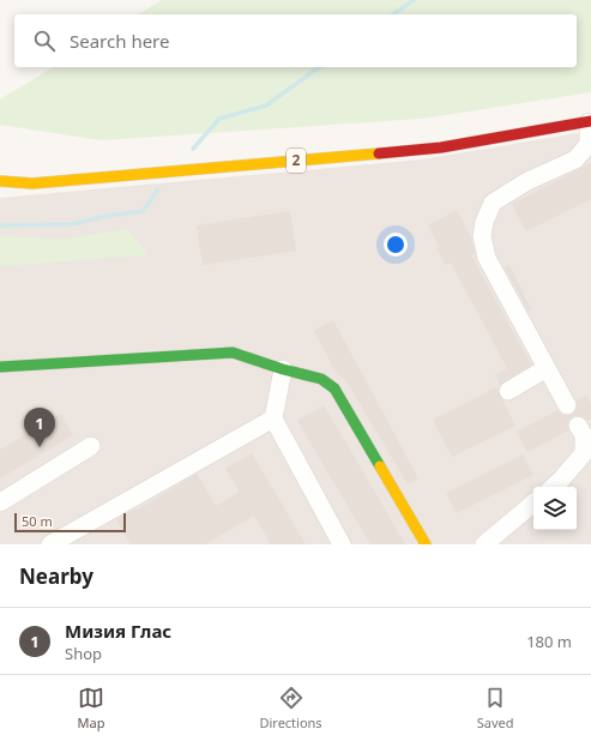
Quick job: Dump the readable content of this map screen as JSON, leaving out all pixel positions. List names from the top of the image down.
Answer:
{
  "streets": {
    "main road": ["2"]
  },
  "scale_bar": "50 m",
  "page": {
    "search": "Search here",
    "pins": "1",
    "scale": "50 m",
    "heading": "Nearby",
    "list": [
      {
        "mark": "1",
        "name": "Мизия Глас",
        "note": "Shop",
        "value": "180 m"
      }
    ],
    "nav": ["Map", "Directions", "Saved"]
  }
}
